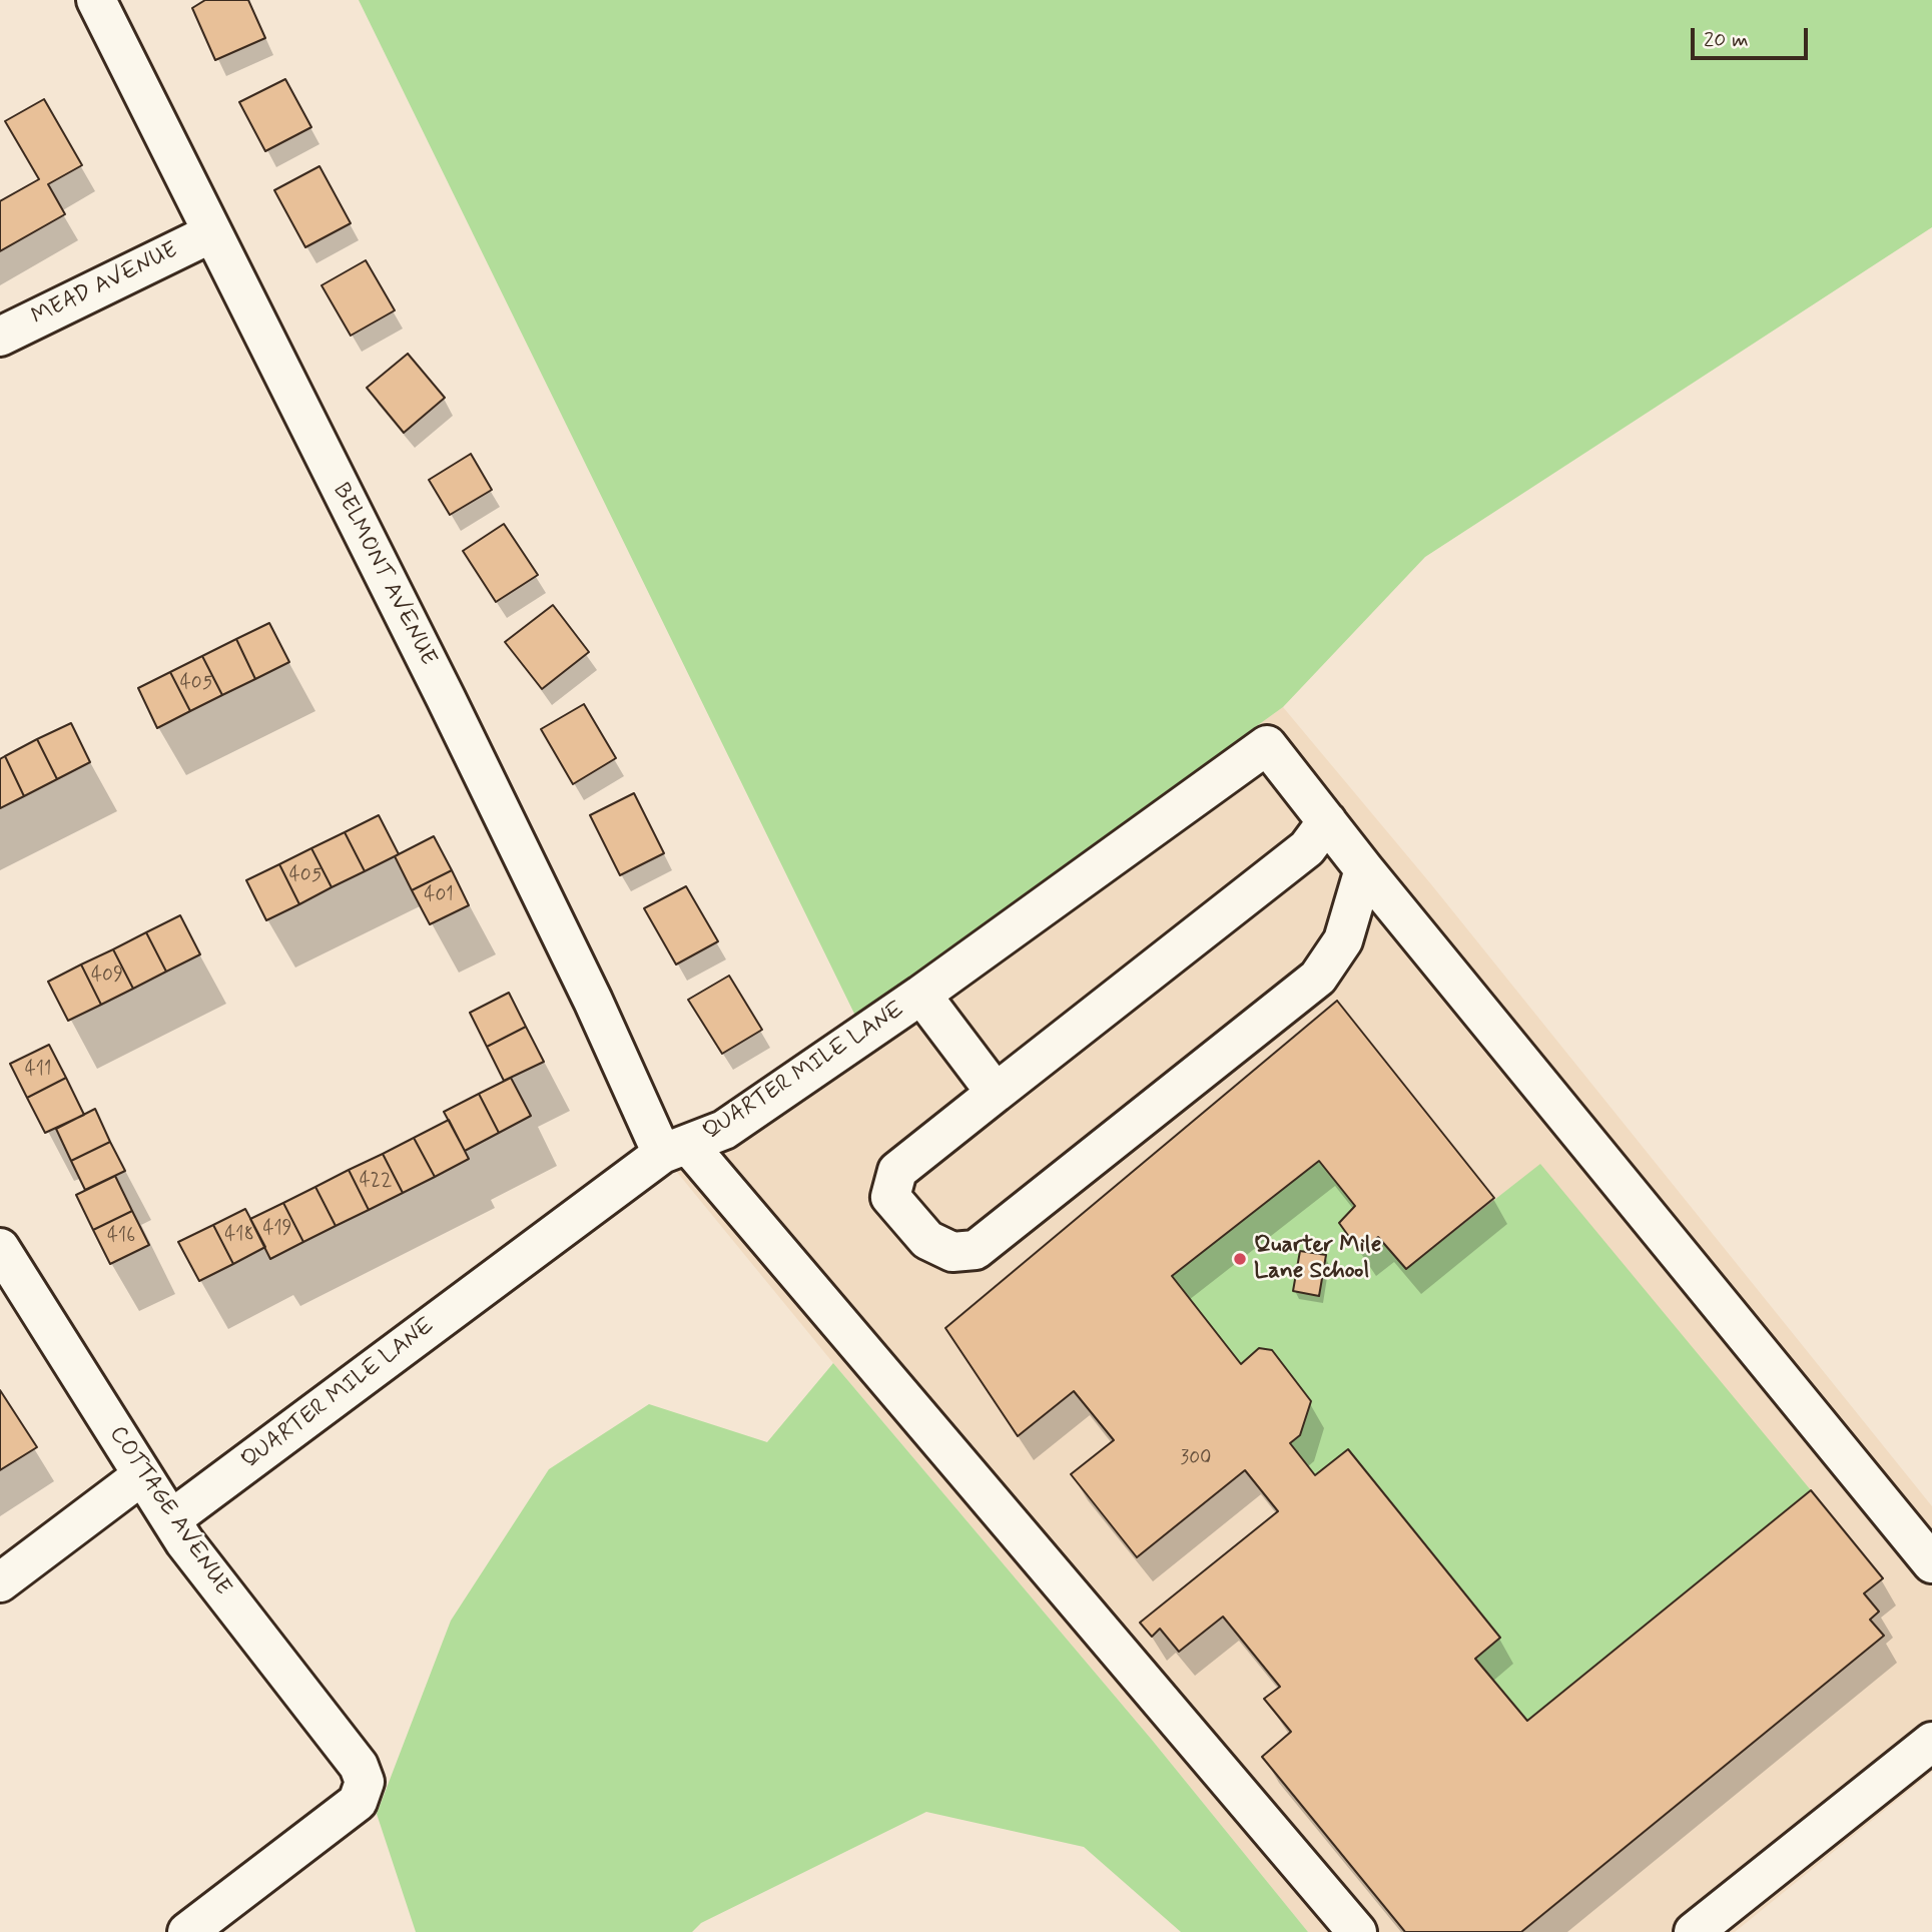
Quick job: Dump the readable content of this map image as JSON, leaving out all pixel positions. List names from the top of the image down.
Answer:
{
  "streets": {
    "street": [
      "MEAD AVENUE",
      "BELMONT AVENUE",
      "QUARTER MILE LANE",
      "COTTAGE AVENUE"
    ]
  },
  "crossings": [
    ["MEAD AVENUE", "BELMONT AVENUE"],
    ["BELMONT AVENUE", "QUARTER MILE LANE"],
    ["QUARTER MILE LANE", "COTTAGE AVENUE"]
  ],
  "places": ["Quarter Mile Lane School"],
  "house_numbers": [
    "405",
    "405",
    "401",
    "409",
    "411",
    "422",
    "419",
    "418",
    "416",
    "300"
  ],
  "scale_bar": "20 m"
}
